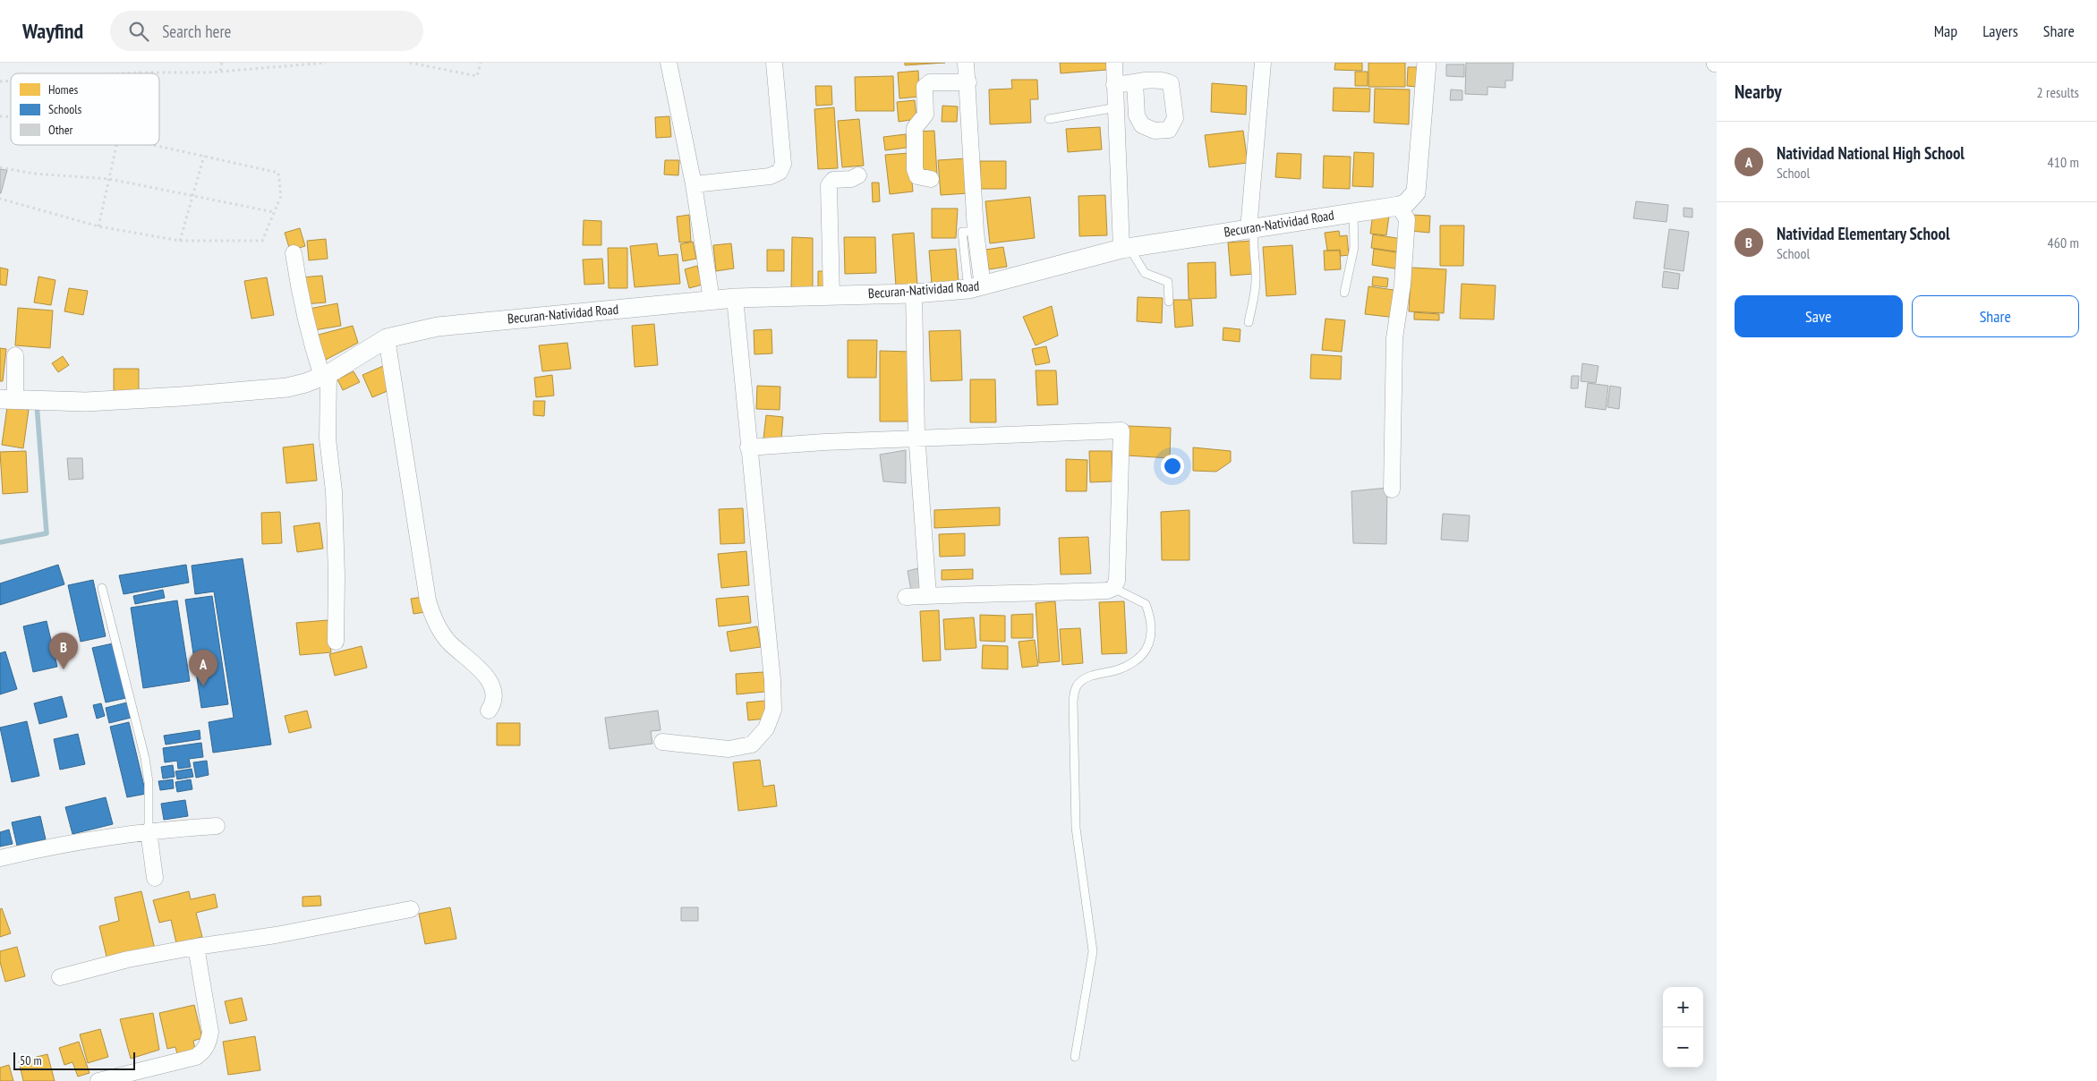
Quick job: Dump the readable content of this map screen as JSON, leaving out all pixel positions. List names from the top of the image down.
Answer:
{
  "streets": {
    "street": ["Becuran-Natividad Road"]
  },
  "legend": ["Homes", "Schools", "Other"],
  "scale_bar": "50 m",
  "page": {
    "header": "Wayfind",
    "search": "Search here",
    "nav": ["Map", "Layers", "Share"],
    "heading": ["Nearby", "2 results"],
    "list": [
      {
        "mark": "A",
        "name": "Natividad National High School",
        "note": "School",
        "value": "410 m"
      },
      {
        "mark": "B",
        "name": "Natividad Elementary School",
        "note": "School",
        "value": "460 m"
      }
    ],
    "buttons": ["Save", "Share"],
    "pins": ["B", "A"],
    "map_buttons": ["+", "−"],
    "scale": "50 m"
  }
}
